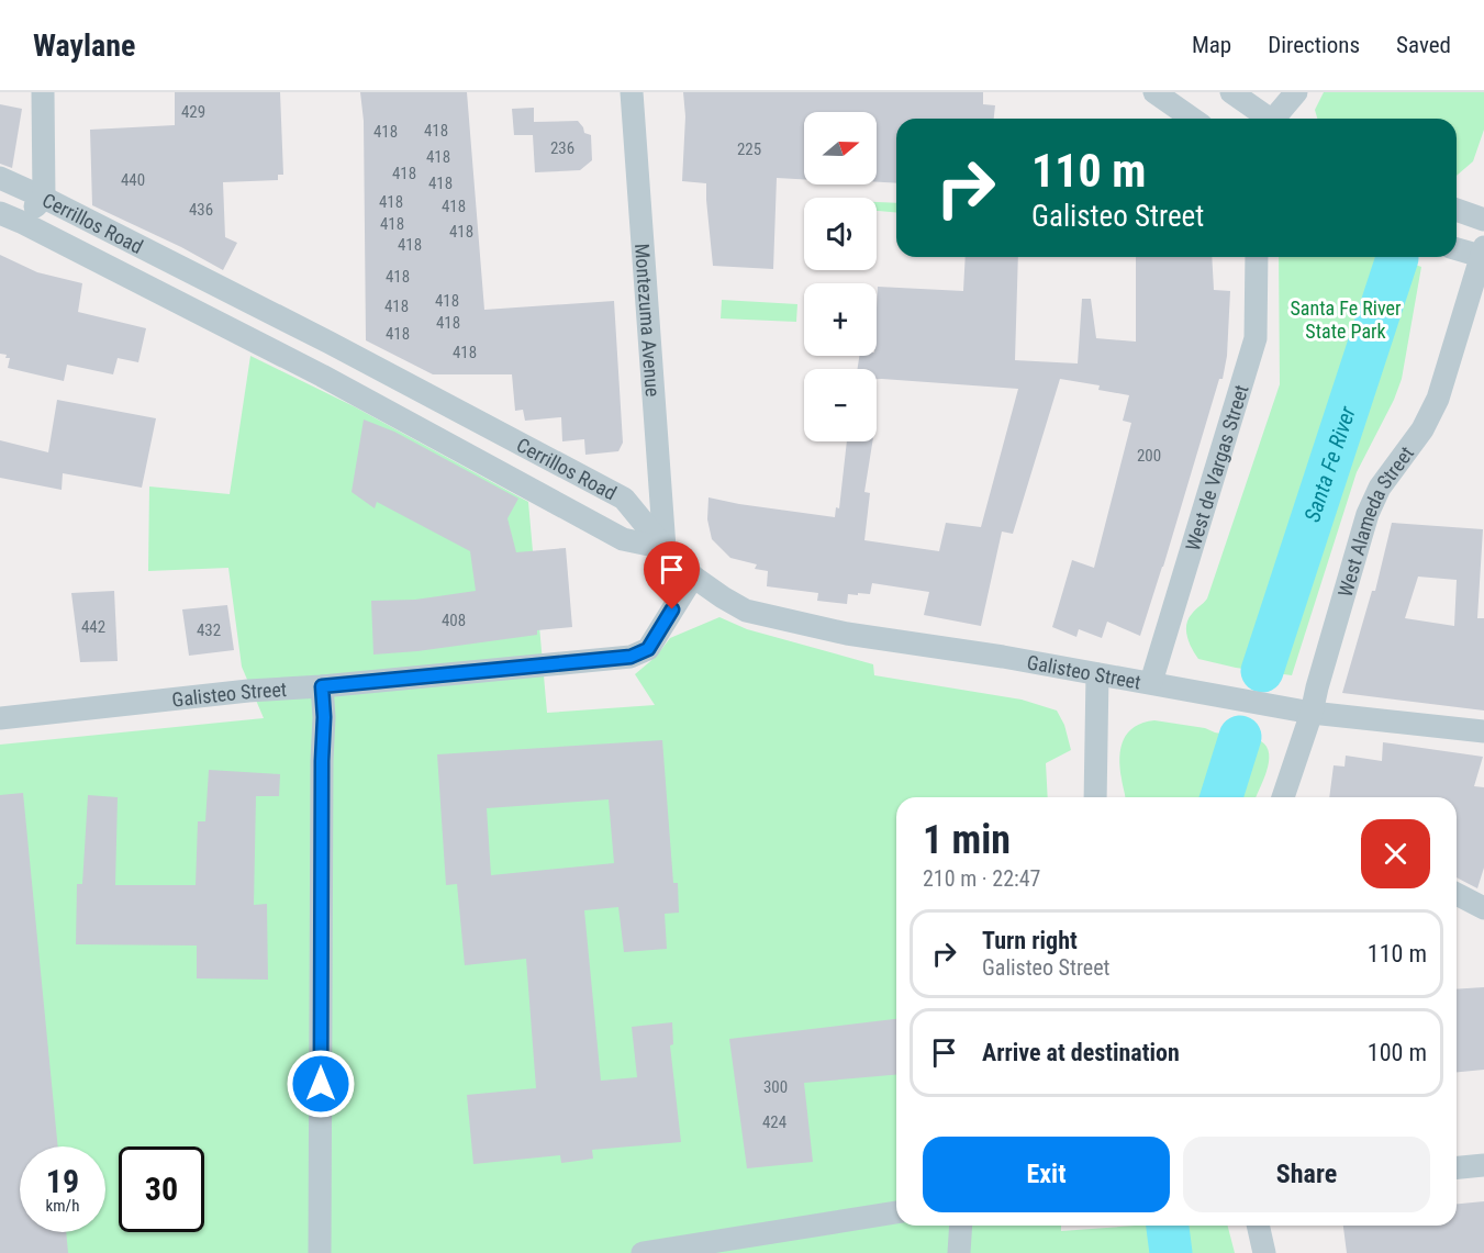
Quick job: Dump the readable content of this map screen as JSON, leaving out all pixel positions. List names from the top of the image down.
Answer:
{
  "streets": {
    "street": [
      "Cerrillos Road",
      "Montezuma Avenue",
      "West de Vargas Street",
      "West Alameda Street",
      "Galisteo Street"
    ]
  },
  "crossings": [
    ["Cerrillos Road", "Montezuma Avenue"],
    ["Cerrillos Road", "Galisteo Street"],
    ["Montezuma Avenue", "Galisteo Street"],
    ["West de Vargas Street", "Galisteo Street"],
    ["West Alameda Street", "Galisteo Street"]
  ],
  "water": ["Santa Fe River"],
  "parks": ["Santa Fe River State Park"],
  "house_numbers": [
    "429",
    "418",
    "418",
    "236",
    "225",
    "418",
    "418",
    "440",
    "418",
    "418",
    "418",
    "436",
    "418",
    "418",
    "418",
    "418",
    "418",
    "418",
    "418",
    "418",
    "418",
    "200",
    "408",
    "442",
    "432",
    "300",
    "424"
  ],
  "north": "right",
  "page": {
    "header": "Waylane",
    "nav": ["Map", "Directions", "Saved"],
    "map_buttons": ["+", "−"],
    "turn": ["110 m", "Galisteo Street"],
    "heading": ["1 min", "210 m · 22:47"],
    "list": [
      {
        "name": "Turn right",
        "note": "Galisteo Street",
        "value": "110 m"
      },
      {
        "name": "Arrive at destination",
        "value": "100 m"
      }
    ],
    "buttons": ["Exit", "Share"],
    "speed": "19 km/h",
    "limit": "30"
  }
}
